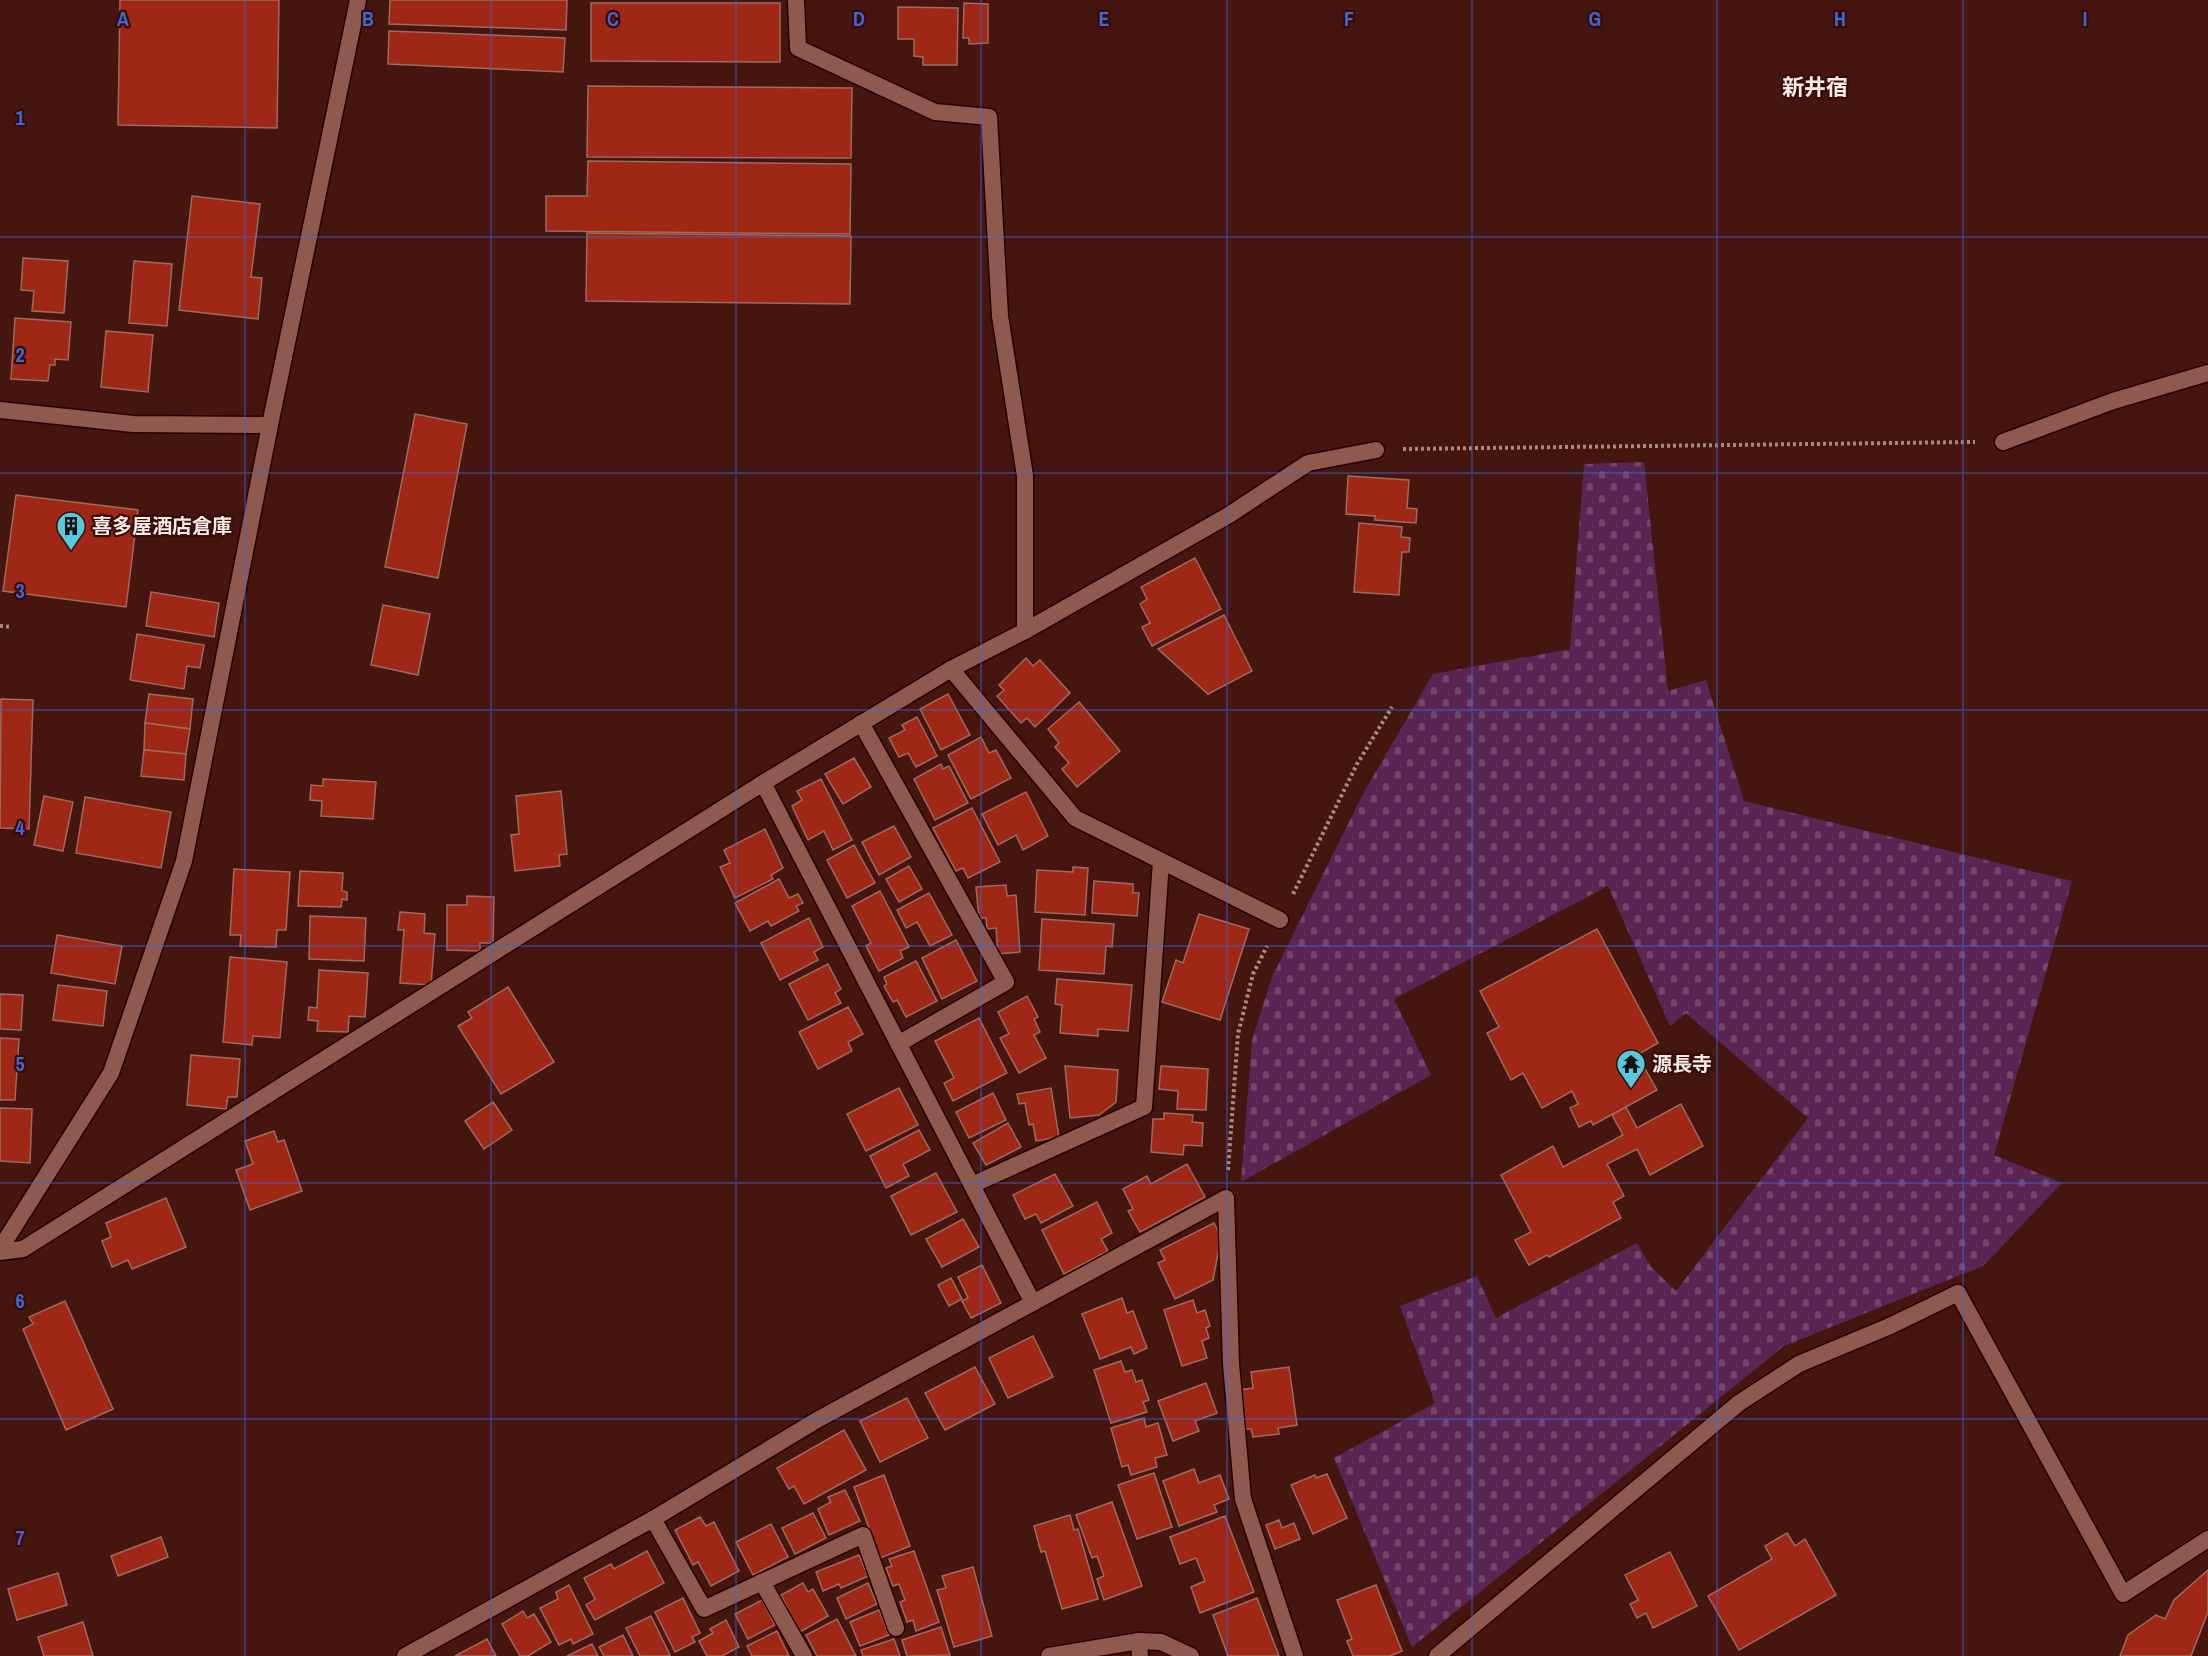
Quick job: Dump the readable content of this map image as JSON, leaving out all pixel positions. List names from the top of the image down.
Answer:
{
  "districts": ["新井宿"],
  "places": {
    "building": ["喜多屋酒店倉庫"],
    "temple": ["源長寺"]
  },
  "grid": {
    "columns": [
      "A",
      "B",
      "C",
      "D",
      "E",
      "F",
      "G",
      "H",
      "I"
    ],
    "rows": [
      "1",
      "2",
      "3",
      "4",
      "5",
      "6",
      "7"
    ]
  }
}
